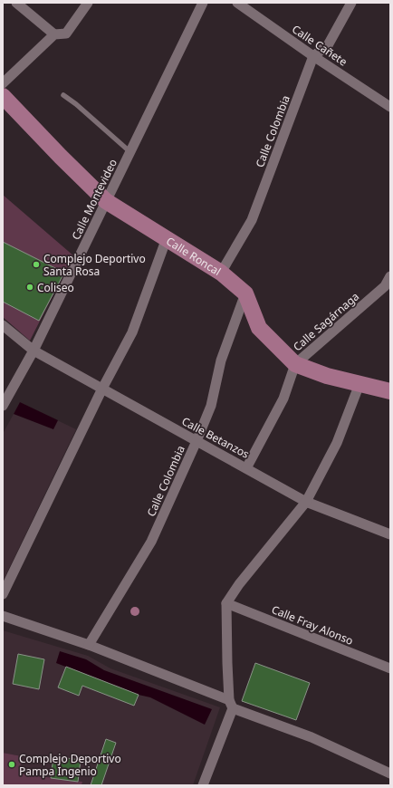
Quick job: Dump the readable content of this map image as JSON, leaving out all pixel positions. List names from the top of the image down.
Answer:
{
  "streets": {
    "main road": ["Calle Roncal"],
    "street": [
      "Calle Cañete",
      "Calle Colombia",
      "Calle Montevideo",
      "Calle Sagárnaga",
      "Calle Betanzos",
      "Calle Fray Alonso"
    ]
  },
  "crossings": [
    ["Calle Cañete", "Calle Colombia"],
    ["Calle Colombia", "Calle Roncal"],
    ["Calle Colombia", "Calle Betanzos"],
    ["Calle Montevideo", "Calle Roncal"],
    ["Calle Montevideo", "Calle Betanzos"],
    ["Calle Roncal", "Calle Sagárnaga"],
    ["Calle Sagárnaga", "Calle Betanzos"]
  ],
  "places": ["Complejo Deportivo Santa Rosa", "Coliseo", "Complejo Deportivo Pampa Ingenio"]
}
